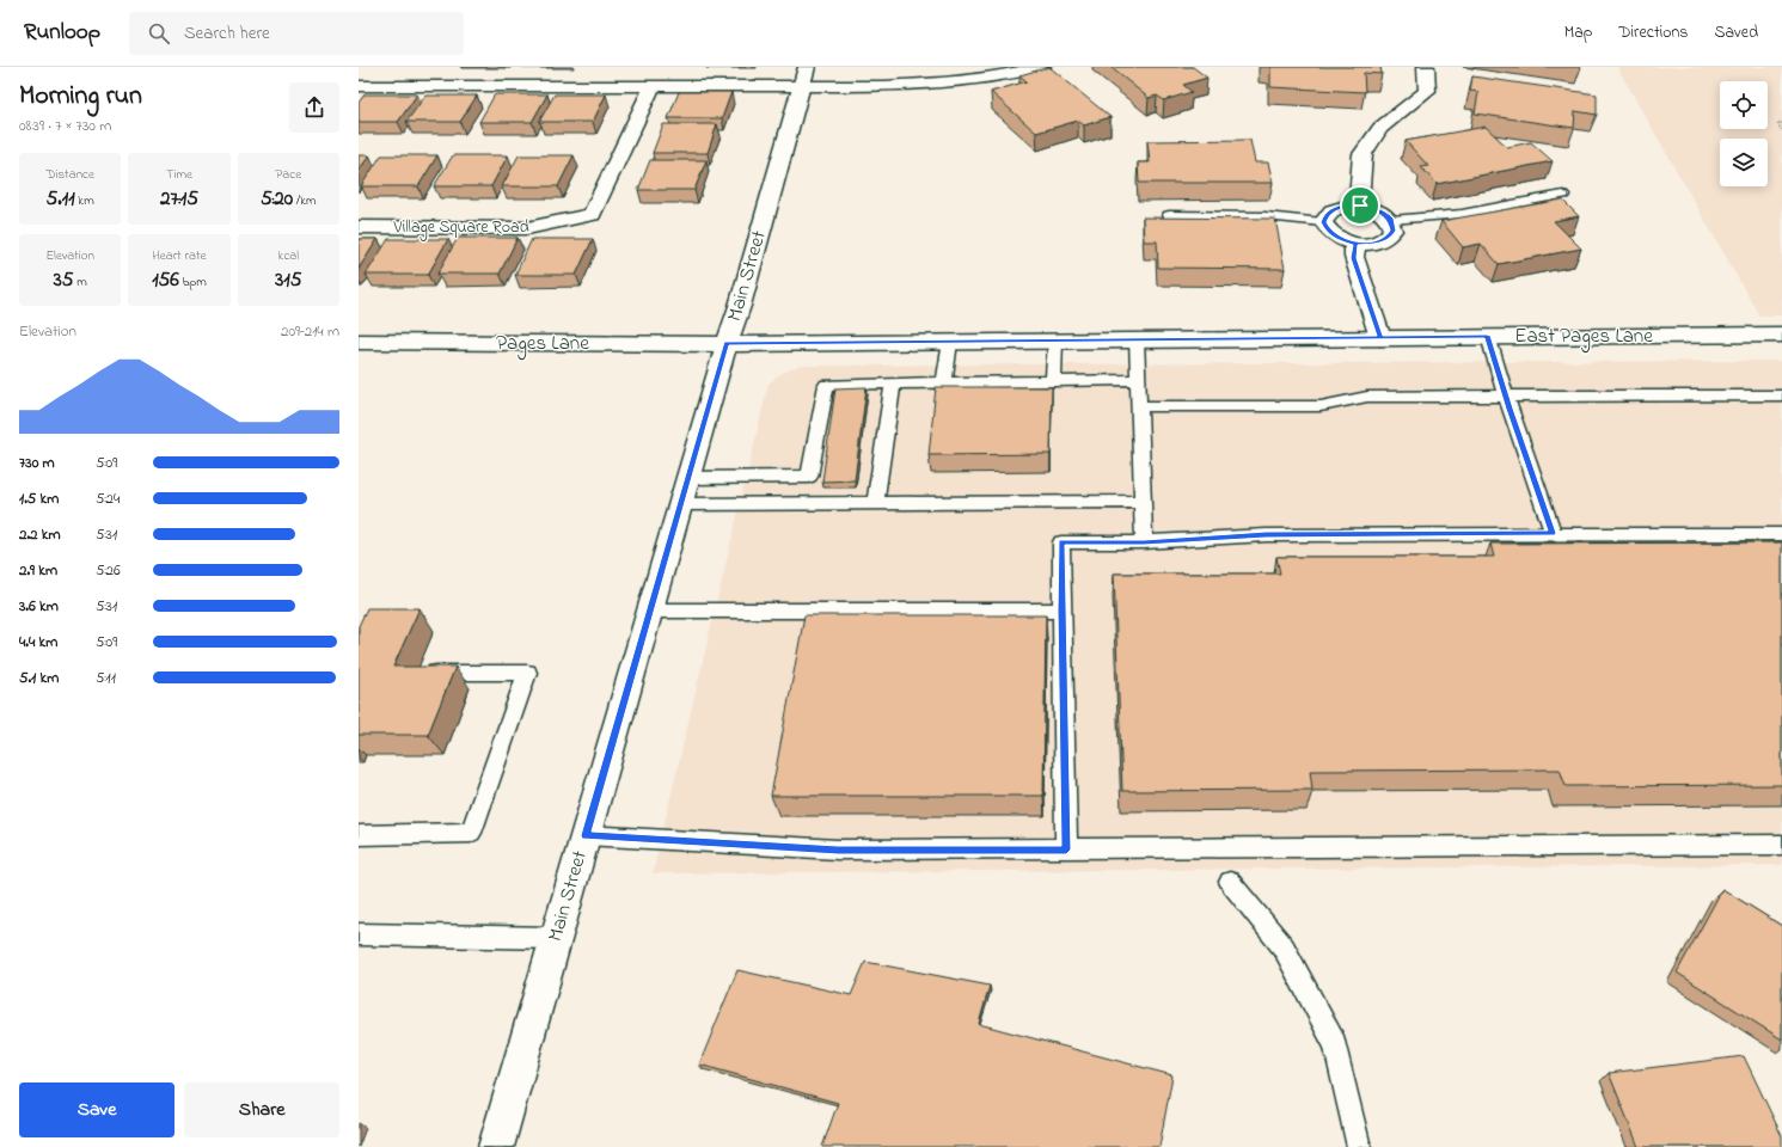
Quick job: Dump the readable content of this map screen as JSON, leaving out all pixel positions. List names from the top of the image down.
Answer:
{
  "streets": {
    "street": [
      "Village Square Road",
      "Main Street",
      "East Pages Lane",
      "Pages Lane"
    ]
  },
  "crossings": [
    ["Main Street", "East Pages Lane"],
    ["Main Street", "Pages Lane"],
    ["East Pages Lane", "Pages Lane"]
  ],
  "page": {
    "header": "Runloop",
    "search": "Search here",
    "nav": ["Map", "Directions", "Saved"],
    "heading": ["Morning run", "08:39 · 7 × 730 m"],
    "stats": [
      ["Distance", "5.11 km"],
      ["Time", "27:15"],
      ["Pace", "5:20 /km"],
      ["Elevation", "35 m"],
      ["Heart rate", "156 bpm"],
      ["kcal", "315"]
    ],
    "chart": ["Elevation", "209–214 m"],
    "list": [
      {
        "name": "730 m",
        "note": "5:09"
      },
      {
        "name": "1.5 km",
        "note": "5:24"
      },
      {
        "name": "2.2 km",
        "note": "5:31"
      },
      {
        "name": "2.9 km",
        "note": "5:26"
      },
      {
        "name": "3.6 km",
        "note": "5:31"
      },
      {
        "name": "4.4 km",
        "note": "5:09"
      },
      {
        "name": "5.1 km",
        "note": "5:11"
      }
    ],
    "buttons": ["Save", "Share"]
  }
}
